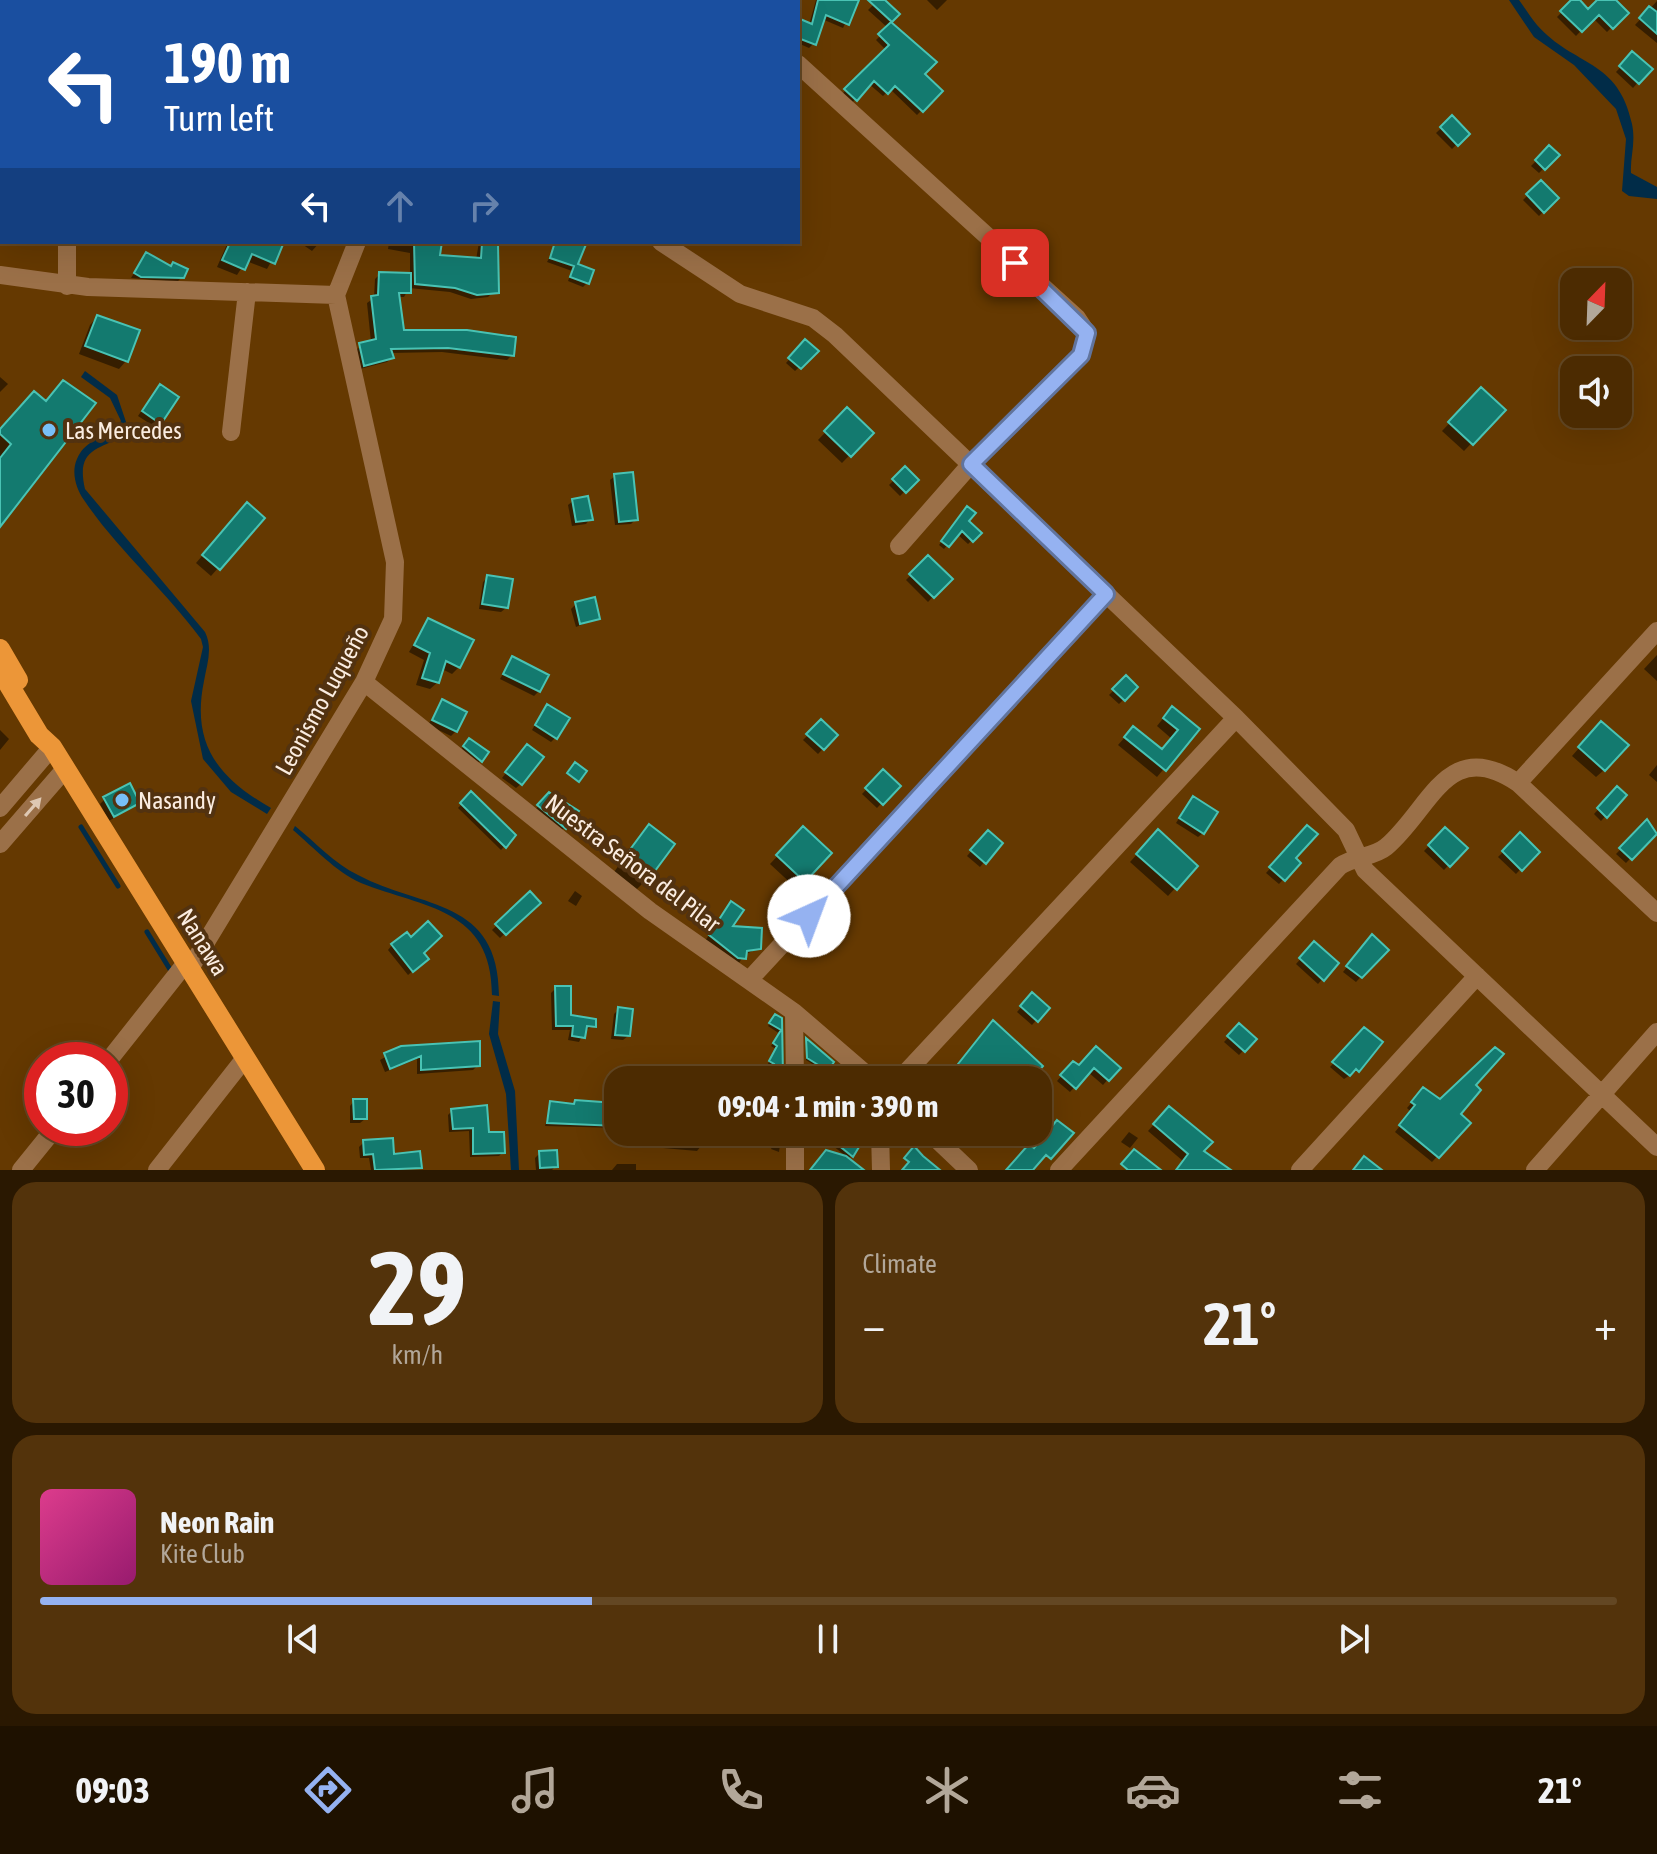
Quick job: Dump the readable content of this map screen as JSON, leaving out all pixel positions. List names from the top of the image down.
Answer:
{
  "streets": {
    "main road": ["Nanawa"],
    "street": ["Leonismo Luqueño", "Nuestra Señora del Pilar"]
  },
  "crossings": [
    ["Leonismo Luqueño", "Nuestra Señora del Pilar"],
    ["Leonismo Luqueño", "Nanawa"]
  ],
  "places": ["Las Mercedes", "Nasandy"],
  "north": "top right",
  "page": {
    "turn": ["190 m", "Turn left"],
    "limit": "30",
    "trip": "09:04 · 1 min · 390 m",
    "tile": [
      ["29", "km/h"],
      "Climate"
    ],
    "heat": ["−", "21°", "+"],
    "song": ["Neon Rain", "Kite Club"],
    "tabs": ["09:03", "21°"]
  }
}
